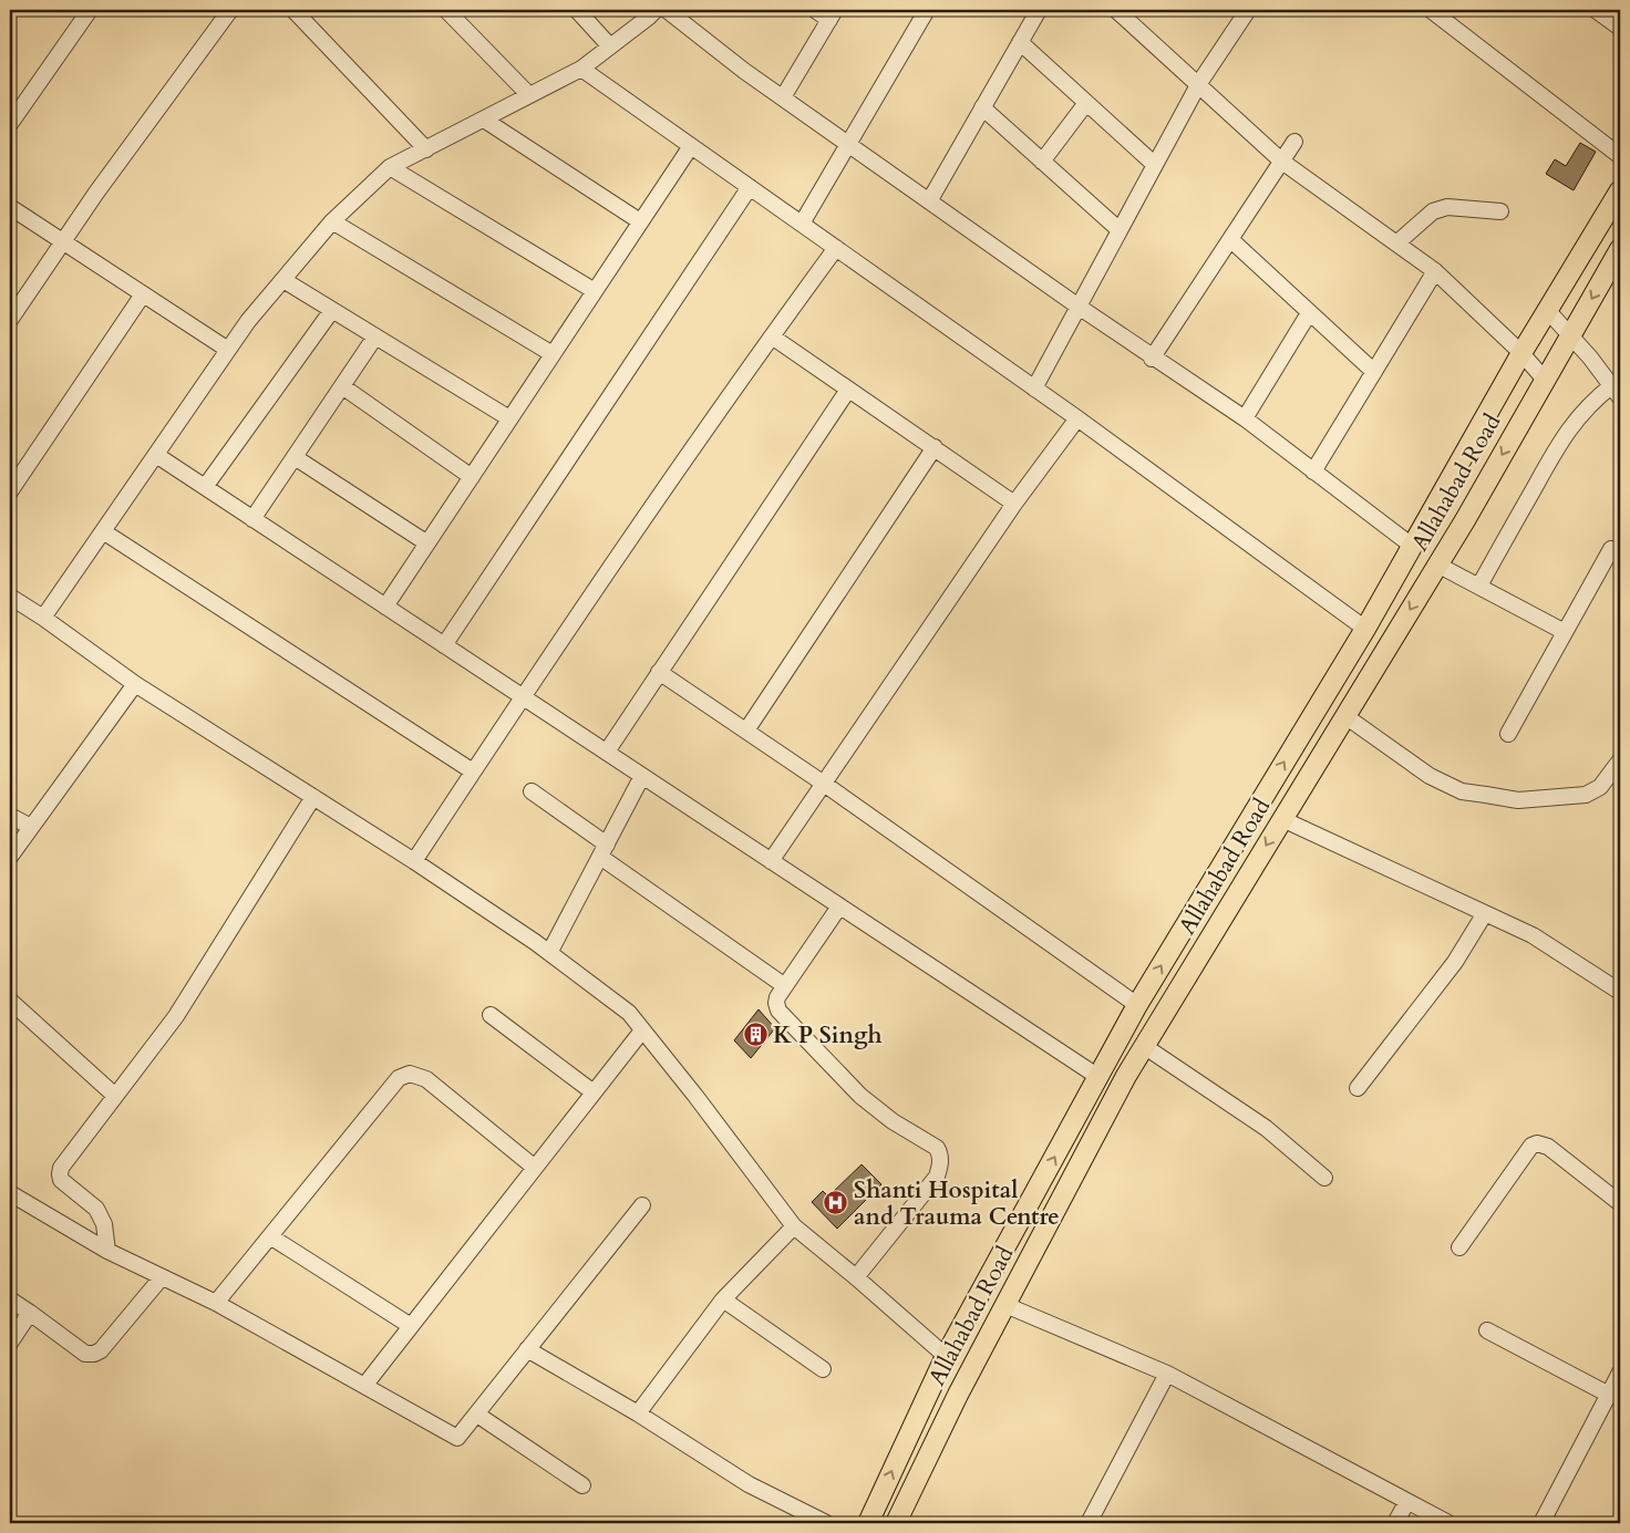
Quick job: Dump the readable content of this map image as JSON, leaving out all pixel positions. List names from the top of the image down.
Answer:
{
  "streets": {
    "main road": ["Allahabad Road"]
  },
  "places": {
    "building": ["K P Singh"],
    "hospital": ["Shanti Hospital and Trauma Centre"]
  }
}
